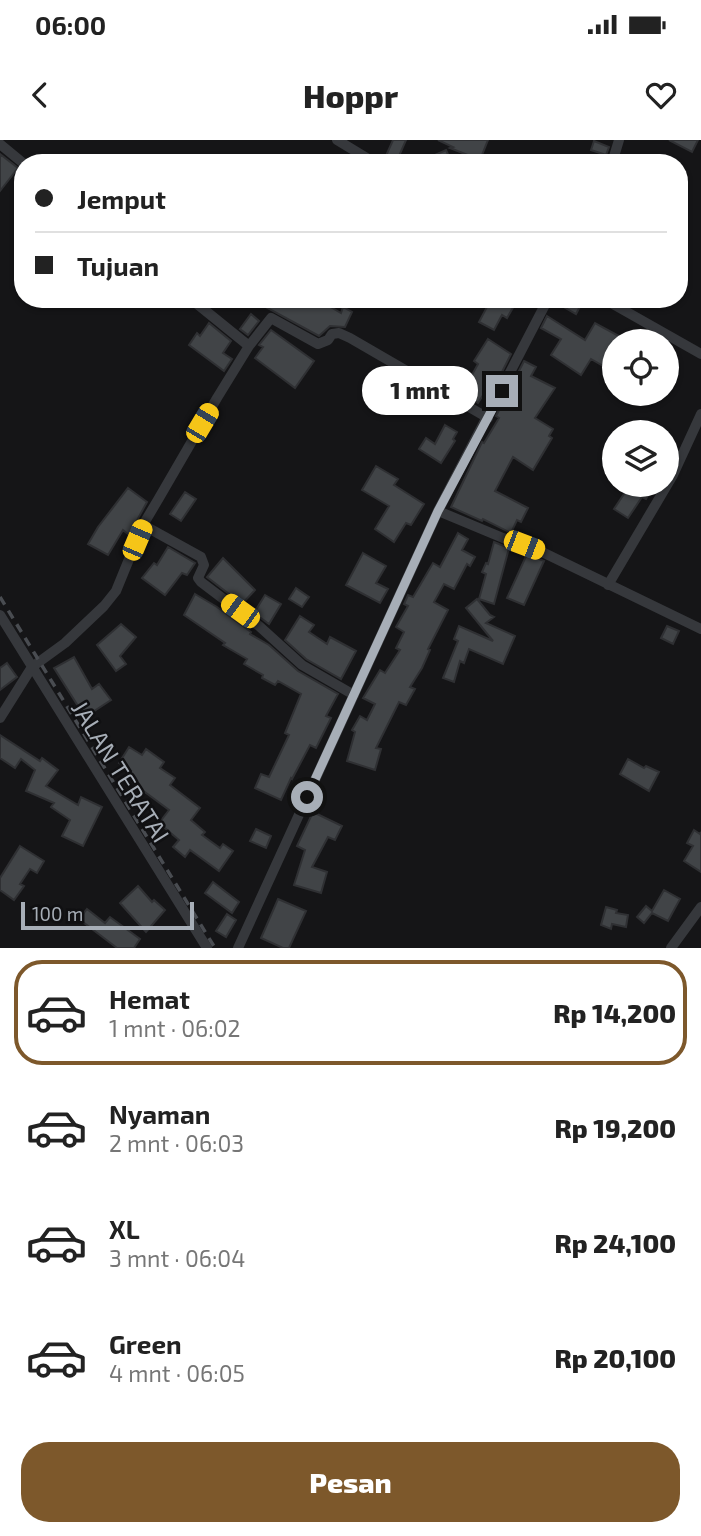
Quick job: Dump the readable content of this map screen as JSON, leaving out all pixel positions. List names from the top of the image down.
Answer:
{
  "streets": {
    "street": ["JALAN TERATAI"]
  },
  "scale_bar": "100 m",
  "page": {
    "status": "06:00",
    "header": "Hoppr",
    "banner": ["Jemput", "Tujuan"],
    "bubble": "1 mnt",
    "scale": "100 m",
    "list": [
      {
        "name": "Hemat",
        "note": "1 mnt · 06:02",
        "value": "Rp 14,200"
      },
      {
        "name": "Nyaman",
        "note": "2 mnt · 06:03",
        "value": "Rp 19,200"
      },
      {
        "name": "XL",
        "note": "3 mnt · 06:04",
        "value": "Rp 24,100"
      },
      {
        "name": "Green",
        "note": "4 mnt · 06:05",
        "value": "Rp 20,100"
      }
    ],
    "buttons": "Pesan"
  }
}
